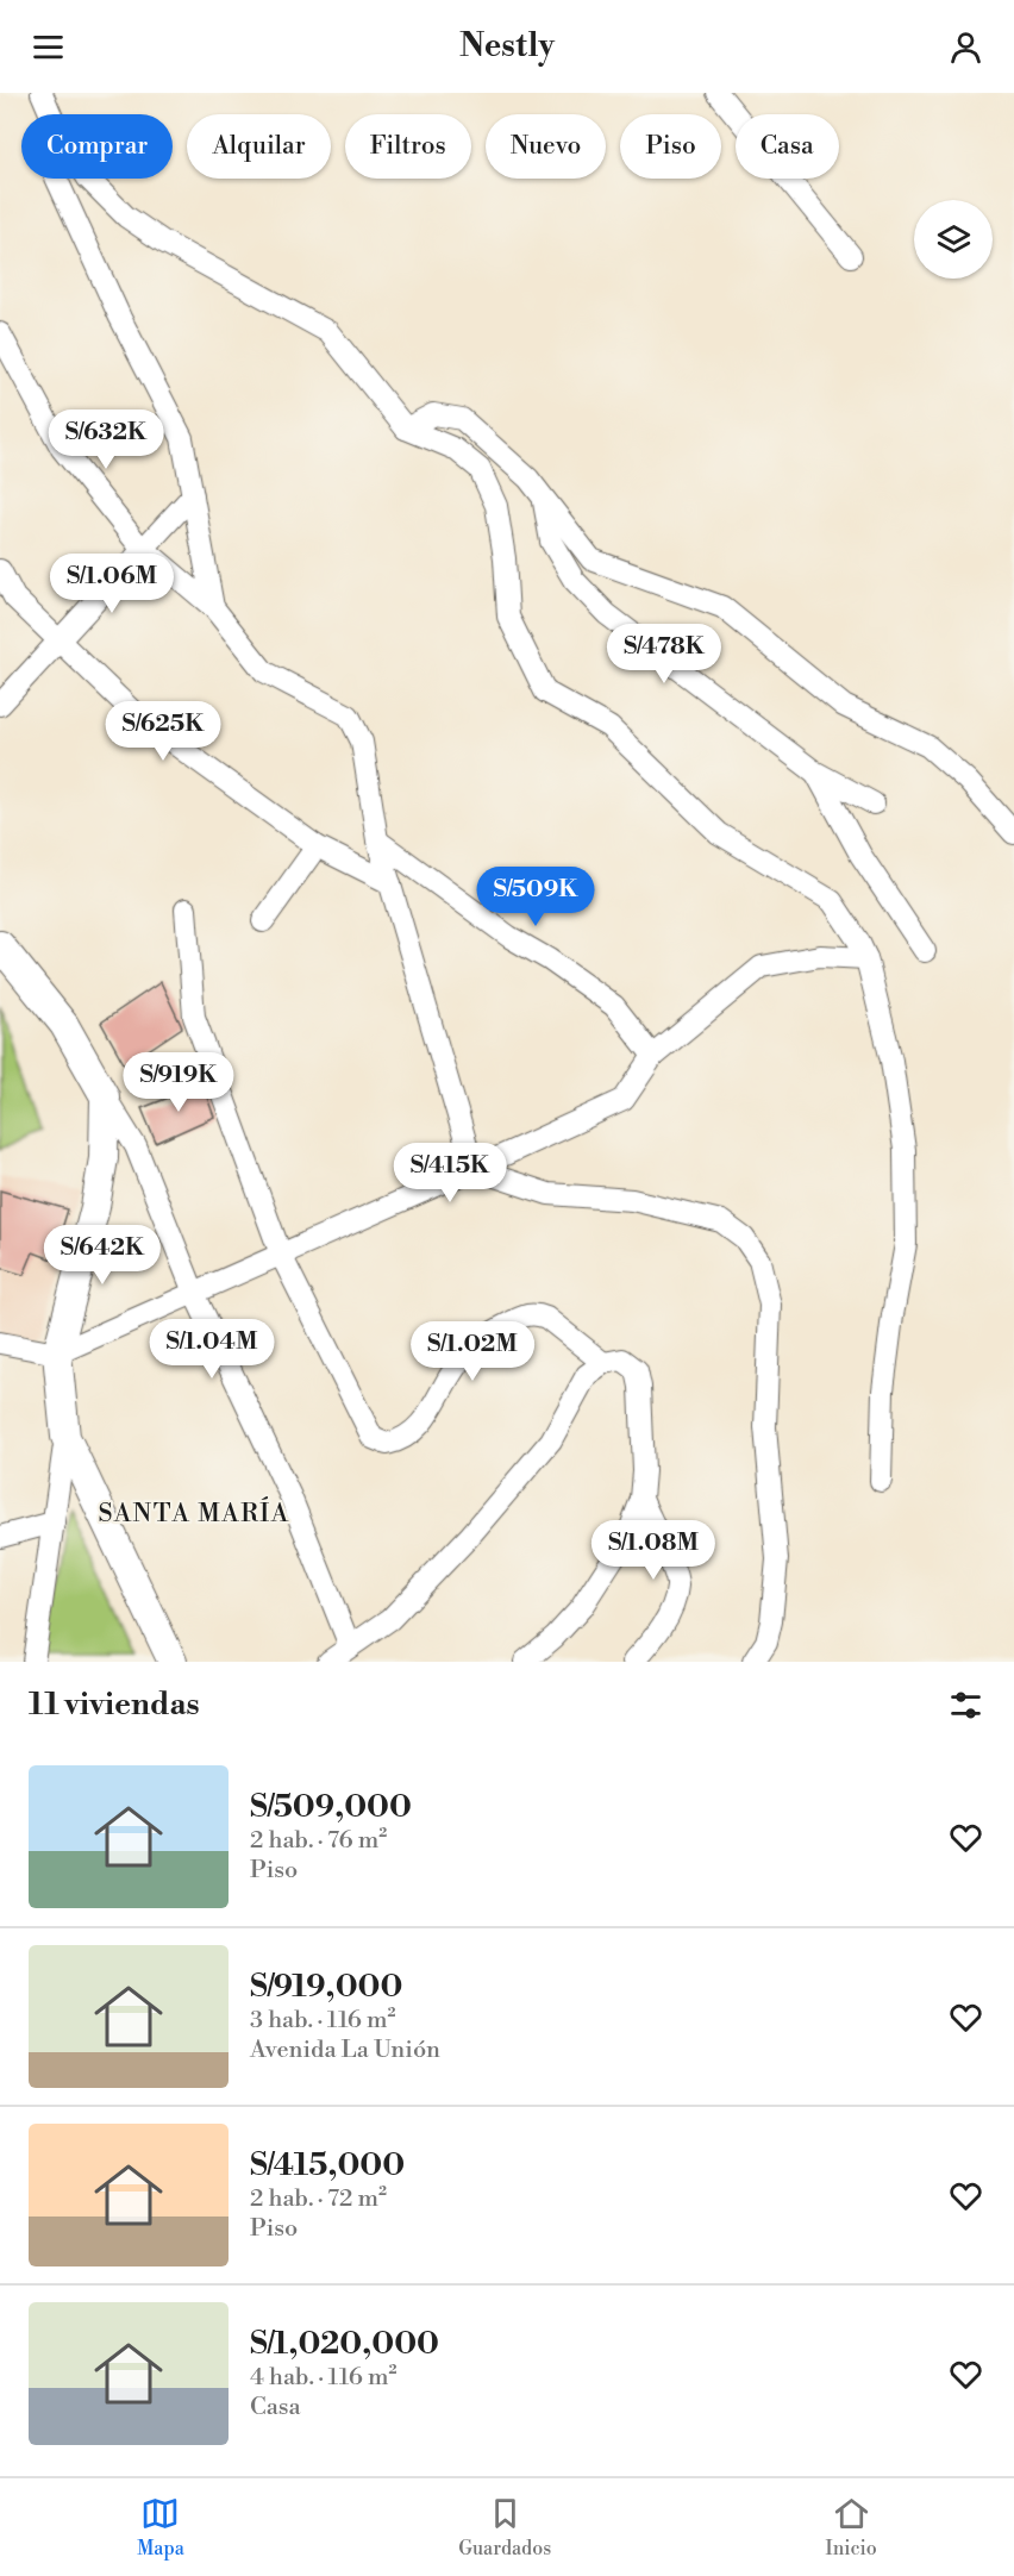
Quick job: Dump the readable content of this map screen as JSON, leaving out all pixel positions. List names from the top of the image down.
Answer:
{
  "districts": ["SANTA MARÍA"],
  "page": {
    "header": "Nestly",
    "chip": [
      "Comprar",
      "Alquilar",
      "Filtros",
      "Nuevo",
      "Piso",
      "Casa"
    ],
    "price": [
      "S/632K",
      "S/1.06M",
      "S/478K",
      "S/625K",
      "S/509K",
      "S/919K",
      "S/415K",
      "S/642K",
      "S/1.04M",
      "S/1.02M",
      "S/1.08M"
    ],
    "heading": "11 viviendas",
    "list": [
      {
        "name": "S/509,000",
        "note": "2 hab. · 76 m² · Piso"
      },
      {
        "name": "S/919,000",
        "note": "3 hab. · 116 m² · Avenida La Unión"
      },
      {
        "name": "S/415,000",
        "note": "2 hab. · 72 m² · Piso"
      },
      {
        "name": "S/1,020,000",
        "note": "4 hab. · 116 m² · Casa"
      }
    ],
    "tabs": ["Mapa", "Guardados", "Inicio"]
  }
}
